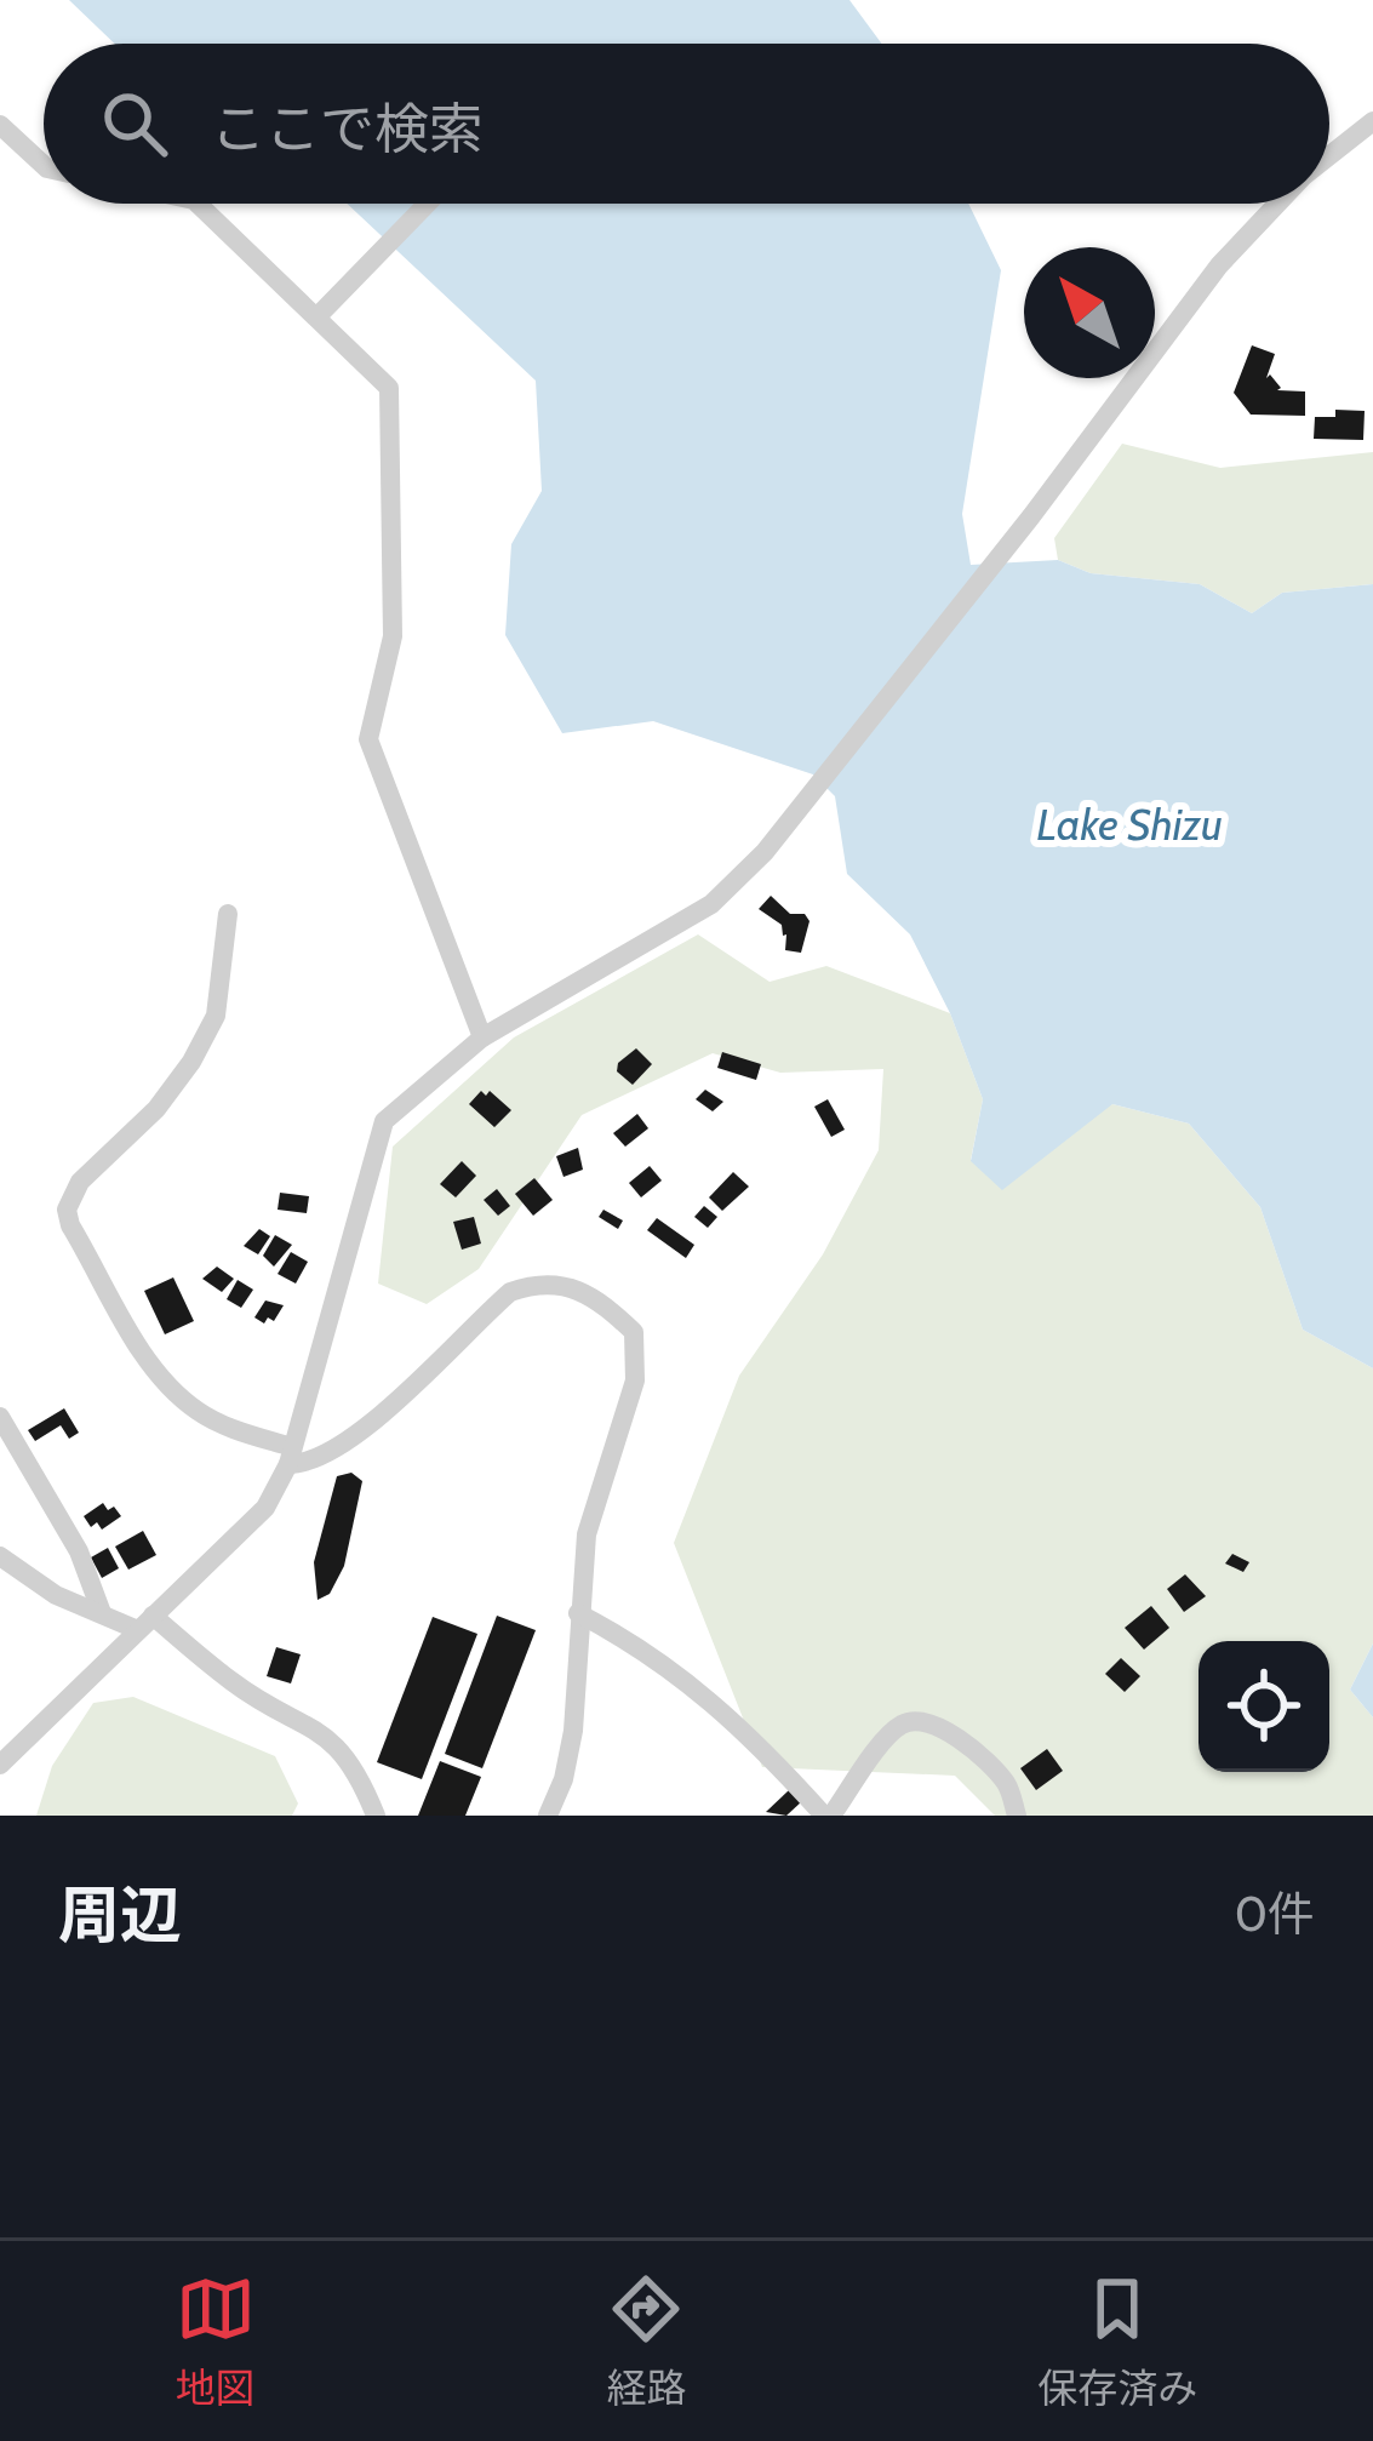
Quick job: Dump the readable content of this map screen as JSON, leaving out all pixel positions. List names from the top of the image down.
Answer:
{
  "water": ["Lake Shizu"],
  "north": "top left",
  "page": {
    "search": "ここで検索",
    "heading": ["周辺", "0件"],
    "nav": ["地図", "経路", "保存済み"]
  }
}
